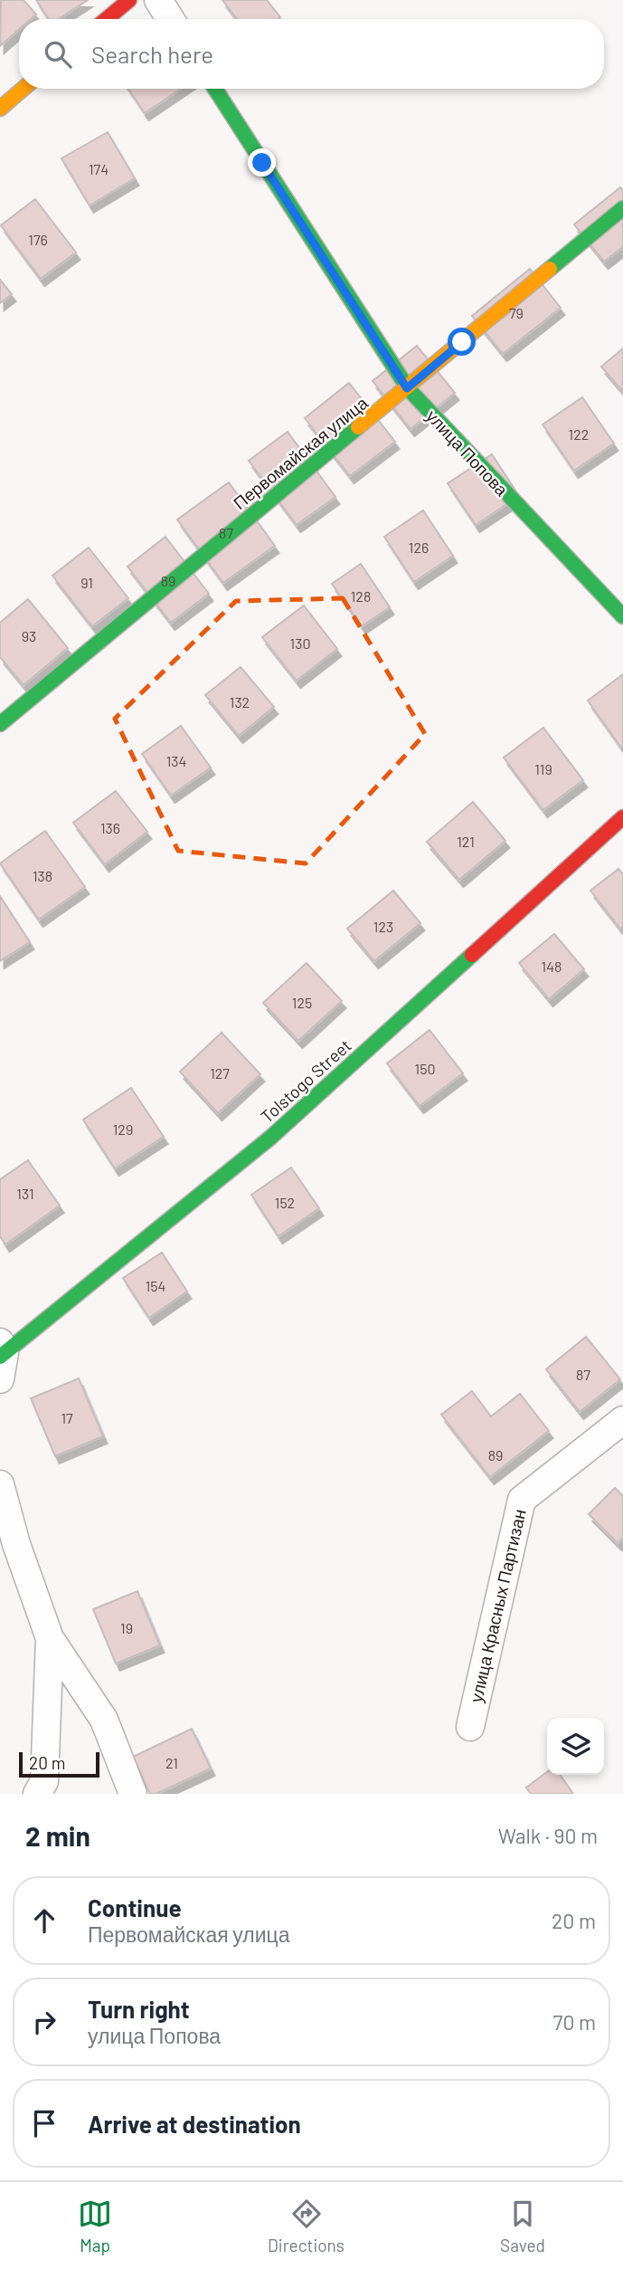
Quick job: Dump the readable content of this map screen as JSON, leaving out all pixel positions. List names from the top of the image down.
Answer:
{
  "streets": {
    "street": [
      "Первомайская улица",
      "улица Попова",
      "Tolstogo Street",
      "улица Красных Партизан"
    ]
  },
  "crossings": [
    ["Первомайская улица", "улица Попова"]
  ],
  "house_numbers": [
    "174",
    "176",
    "79",
    "122",
    "87",
    "126",
    "89",
    "91",
    "128",
    "93",
    "130",
    "132",
    "134",
    "119",
    "136",
    "121",
    "138",
    "123",
    "148",
    "125",
    "150",
    "127",
    "129",
    "131",
    "152",
    "154",
    "87",
    "17",
    "89",
    "19",
    "21"
  ],
  "scale_bar": "20 m",
  "page": {
    "search": "Search here",
    "scale": "20 m",
    "heading": ["2 min", "Walk · 90 m"],
    "list": [
      ["Continue", "Первомайская улица", "20 m"],
      ["Turn right", "улица Попова", "70 m"],
      "Arrive at destination"
    ],
    "nav": ["Map", "Directions", "Saved"]
  }
}
